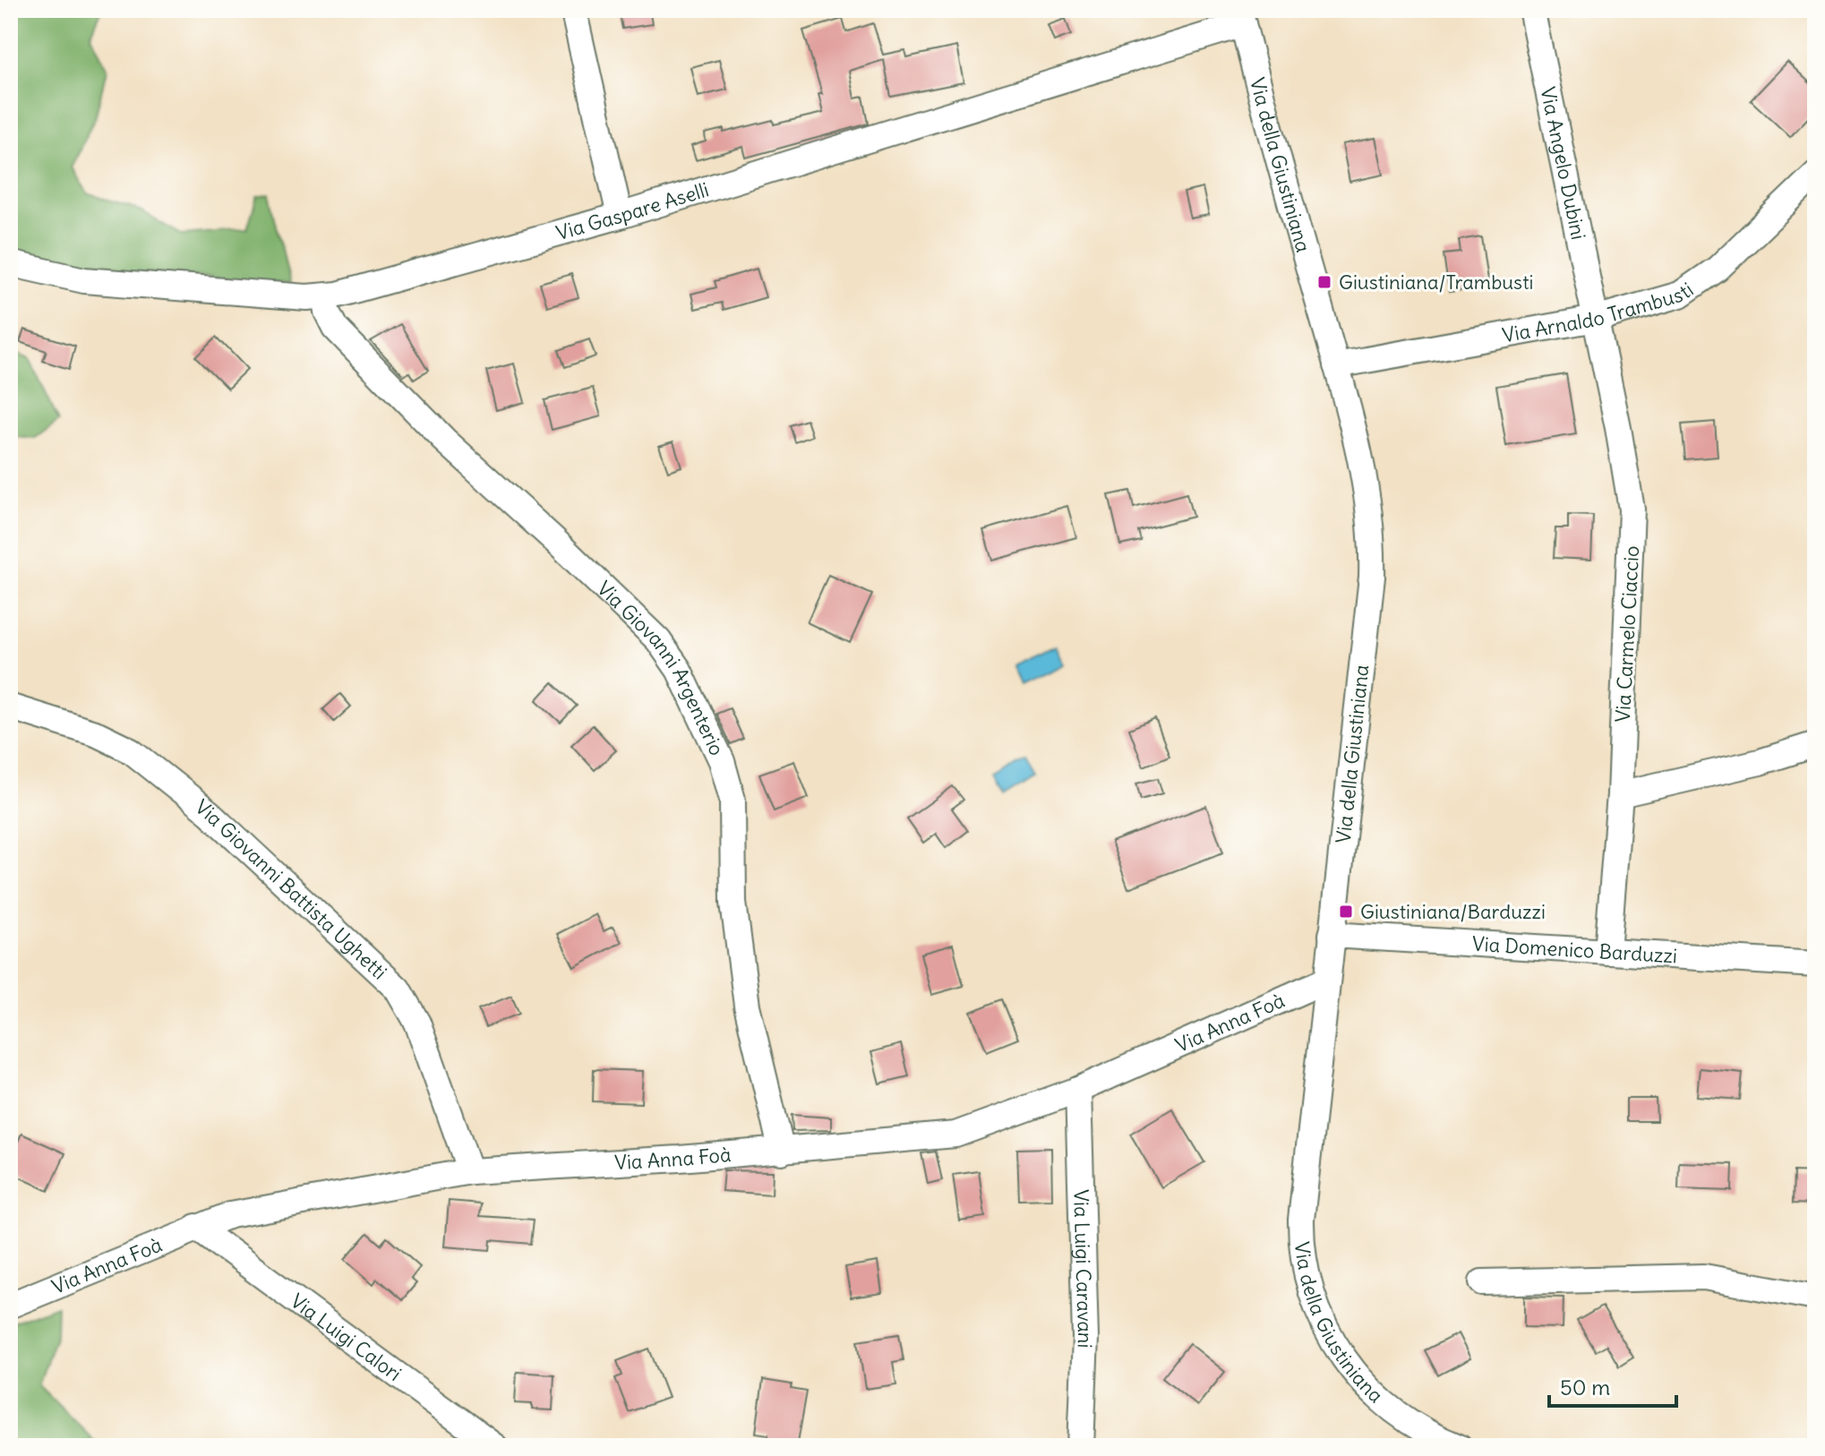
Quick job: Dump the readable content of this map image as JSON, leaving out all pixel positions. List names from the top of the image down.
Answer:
{
  "streets": {
    "street": [
      "Via Angelo Dubini",
      "Via della Giustiniana",
      "Via Gaspare Aselli",
      "Via Arnaldo Trambusti",
      "Via Carmelo Ciaccio",
      "Via Giovanni Argenterio",
      "Via Giovanni Battista Ughetti",
      "Via Domenico Barduzzi",
      "Via Anna Foà",
      "Via Luigi Caravani",
      "Via Luigi Calori"
    ]
  },
  "crossings": [
    ["Via Angelo Dubini", "Via Arnaldo Trambusti"],
    ["Via Angelo Dubini", "Via Carmelo Ciaccio"],
    ["Via della Giustiniana", "Via Gaspare Aselli"],
    ["Via della Giustiniana", "Via Arnaldo Trambusti"],
    ["Via della Giustiniana", "Via Domenico Barduzzi"],
    ["Via della Giustiniana", "Via Anna Foà"],
    ["Via Gaspare Aselli", "Via Giovanni Argenterio"],
    ["Via Arnaldo Trambusti", "Via Carmelo Ciaccio"],
    ["Via Carmelo Ciaccio", "Via Domenico Barduzzi"],
    ["Via Giovanni Argenterio", "Via Anna Foà"],
    ["Via Giovanni Battista Ughetti", "Via Anna Foà"],
    ["Via Anna Foà", "Via Luigi Caravani"],
    ["Via Anna Foà", "Via Luigi Calori"]
  ],
  "places": {
    "transit": ["Giustiniana/Trambusti", "Giustiniana/Barduzzi"]
  },
  "scale_bar": "50 m"
}
